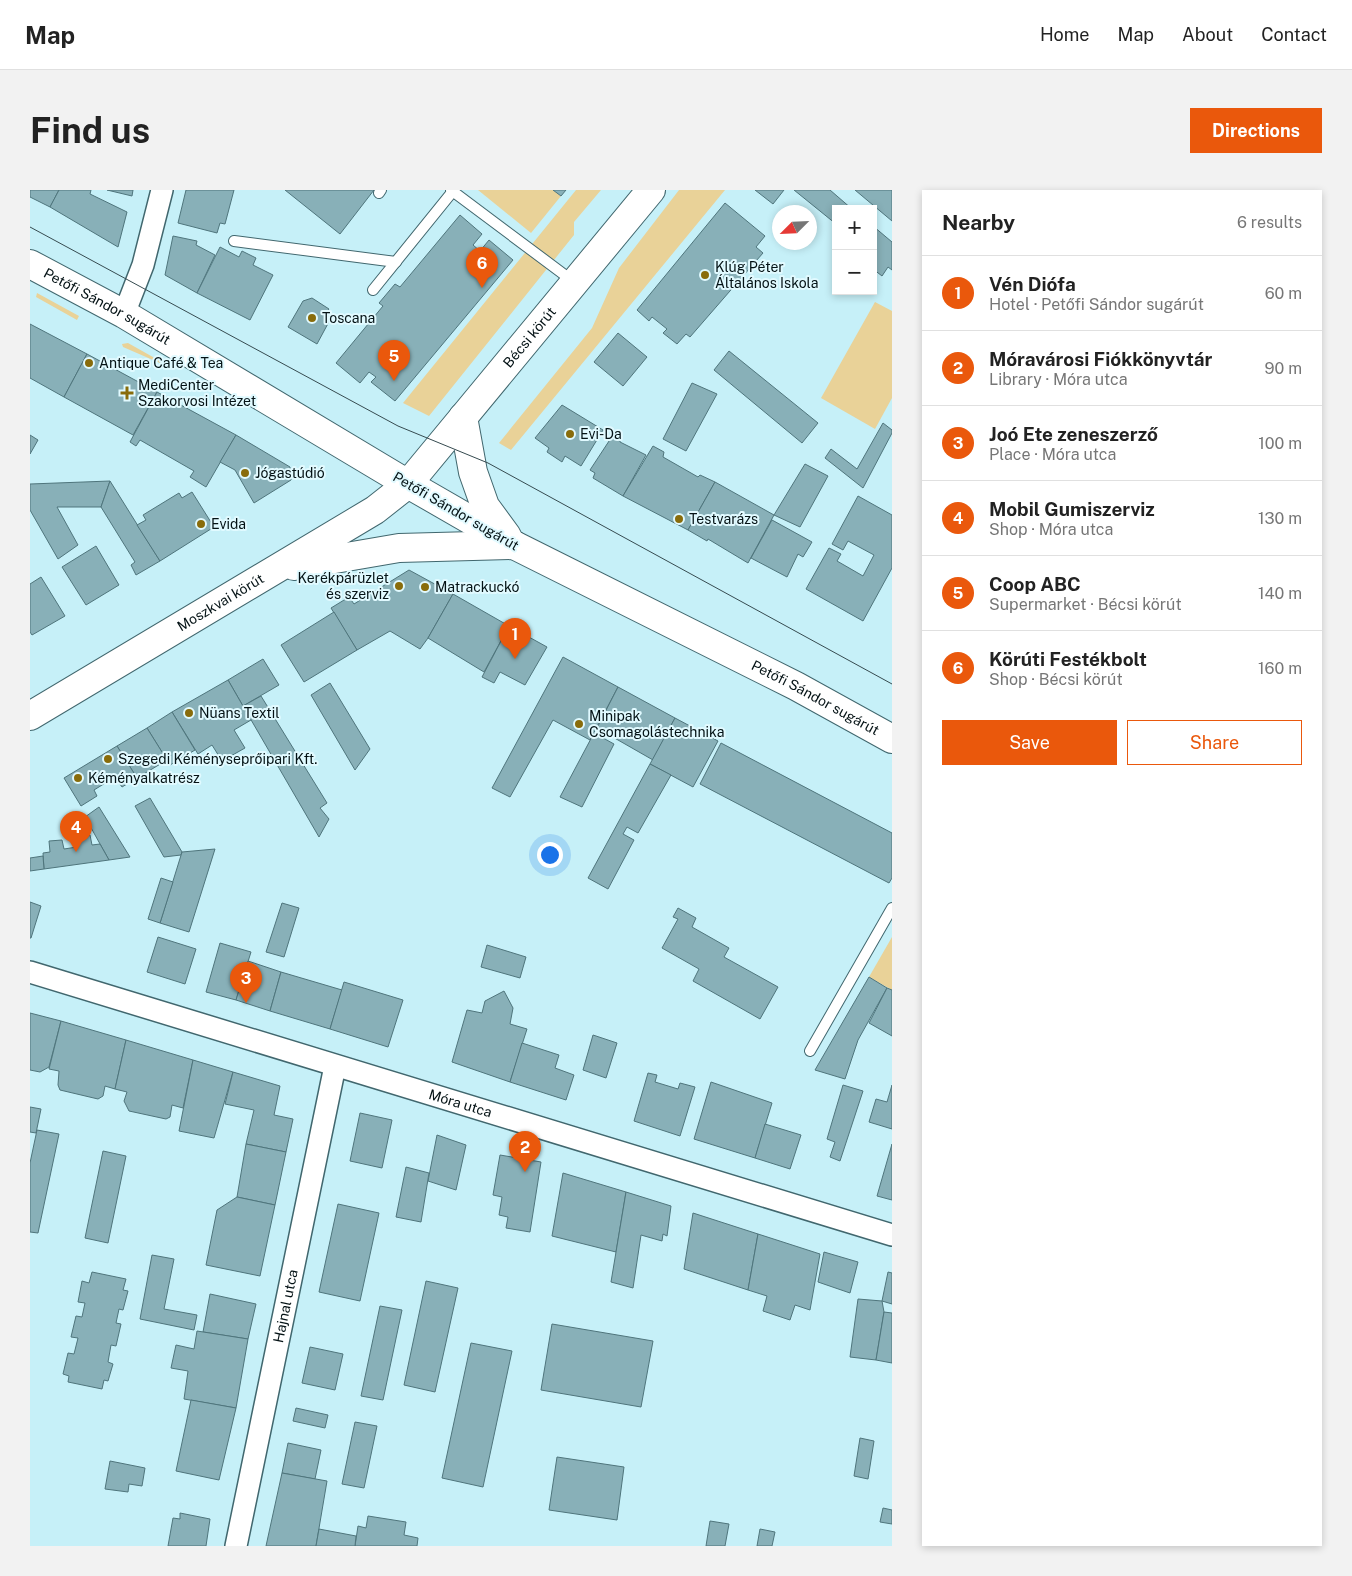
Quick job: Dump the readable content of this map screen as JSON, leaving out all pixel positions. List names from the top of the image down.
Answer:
{
  "streets": {
    "main road": ["Petőfi Sándor sugárút", "Bécsi körút", "Moszkvai körút"],
    "street": ["Móra utca", "Hajnal utca"]
  },
  "crossings": [
    ["Petőfi Sándor sugárút", "Bécsi körút"],
    ["Petőfi Sándor sugárút", "Moszkvai körút"],
    ["Bécsi körút", "Moszkvai körút"],
    ["Móra utca", "Hajnal utca"]
  ],
  "places": {
    "other": [
      "Klúg Péter Általános Iskola",
      "Toscana",
      "Antique Café & Tea",
      "Evi-Da",
      "Jógastúdió",
      "Testvarázs",
      "Evida",
      "Kerékpárüzlet és szerviz",
      "Matrackuckó",
      "Nüans Textil",
      "Minipak Csomagolástechnika",
      "Szegedi Kéményseprőipari Kft.",
      "Kéményalkatrész"
    ],
    "health": ["MediCenter Szakorvosi Intézet"]
  },
  "north": "bottom left",
  "page": {
    "header": "Map",
    "nav": [
      "Home",
      "Map",
      "About",
      "Contact"
    ],
    "buttons": [
      "Directions",
      ["Save", "Share"]
    ],
    "title": "Find us",
    "heading": ["Nearby", "6 results"],
    "map_buttons": ["+", "−"],
    "pins": [
      "6",
      "5",
      "1",
      "4",
      "3",
      "2"
    ],
    "list": [
      {
        "mark": "1",
        "name": "Vén Diófa",
        "note": "Hotel · Petőfi Sándor sugárút",
        "value": "60 m"
      },
      {
        "mark": "2",
        "name": "Móravárosi Fiókkönyvtár",
        "note": "Library · Móra utca",
        "value": "90 m"
      },
      {
        "mark": "3",
        "name": "Joó Ete zeneszerző",
        "note": "Place · Móra utca",
        "value": "100 m"
      },
      {
        "mark": "4",
        "name": "Mobil Gumiszerviz",
        "note": "Shop · Móra utca",
        "value": "130 m"
      },
      {
        "mark": "5",
        "name": "Coop ABC",
        "note": "Supermarket · Bécsi körút",
        "value": "140 m"
      },
      {
        "mark": "6",
        "name": "Körúti Festékbolt",
        "note": "Shop · Bécsi körút",
        "value": "160 m"
      }
    ]
  }
}
